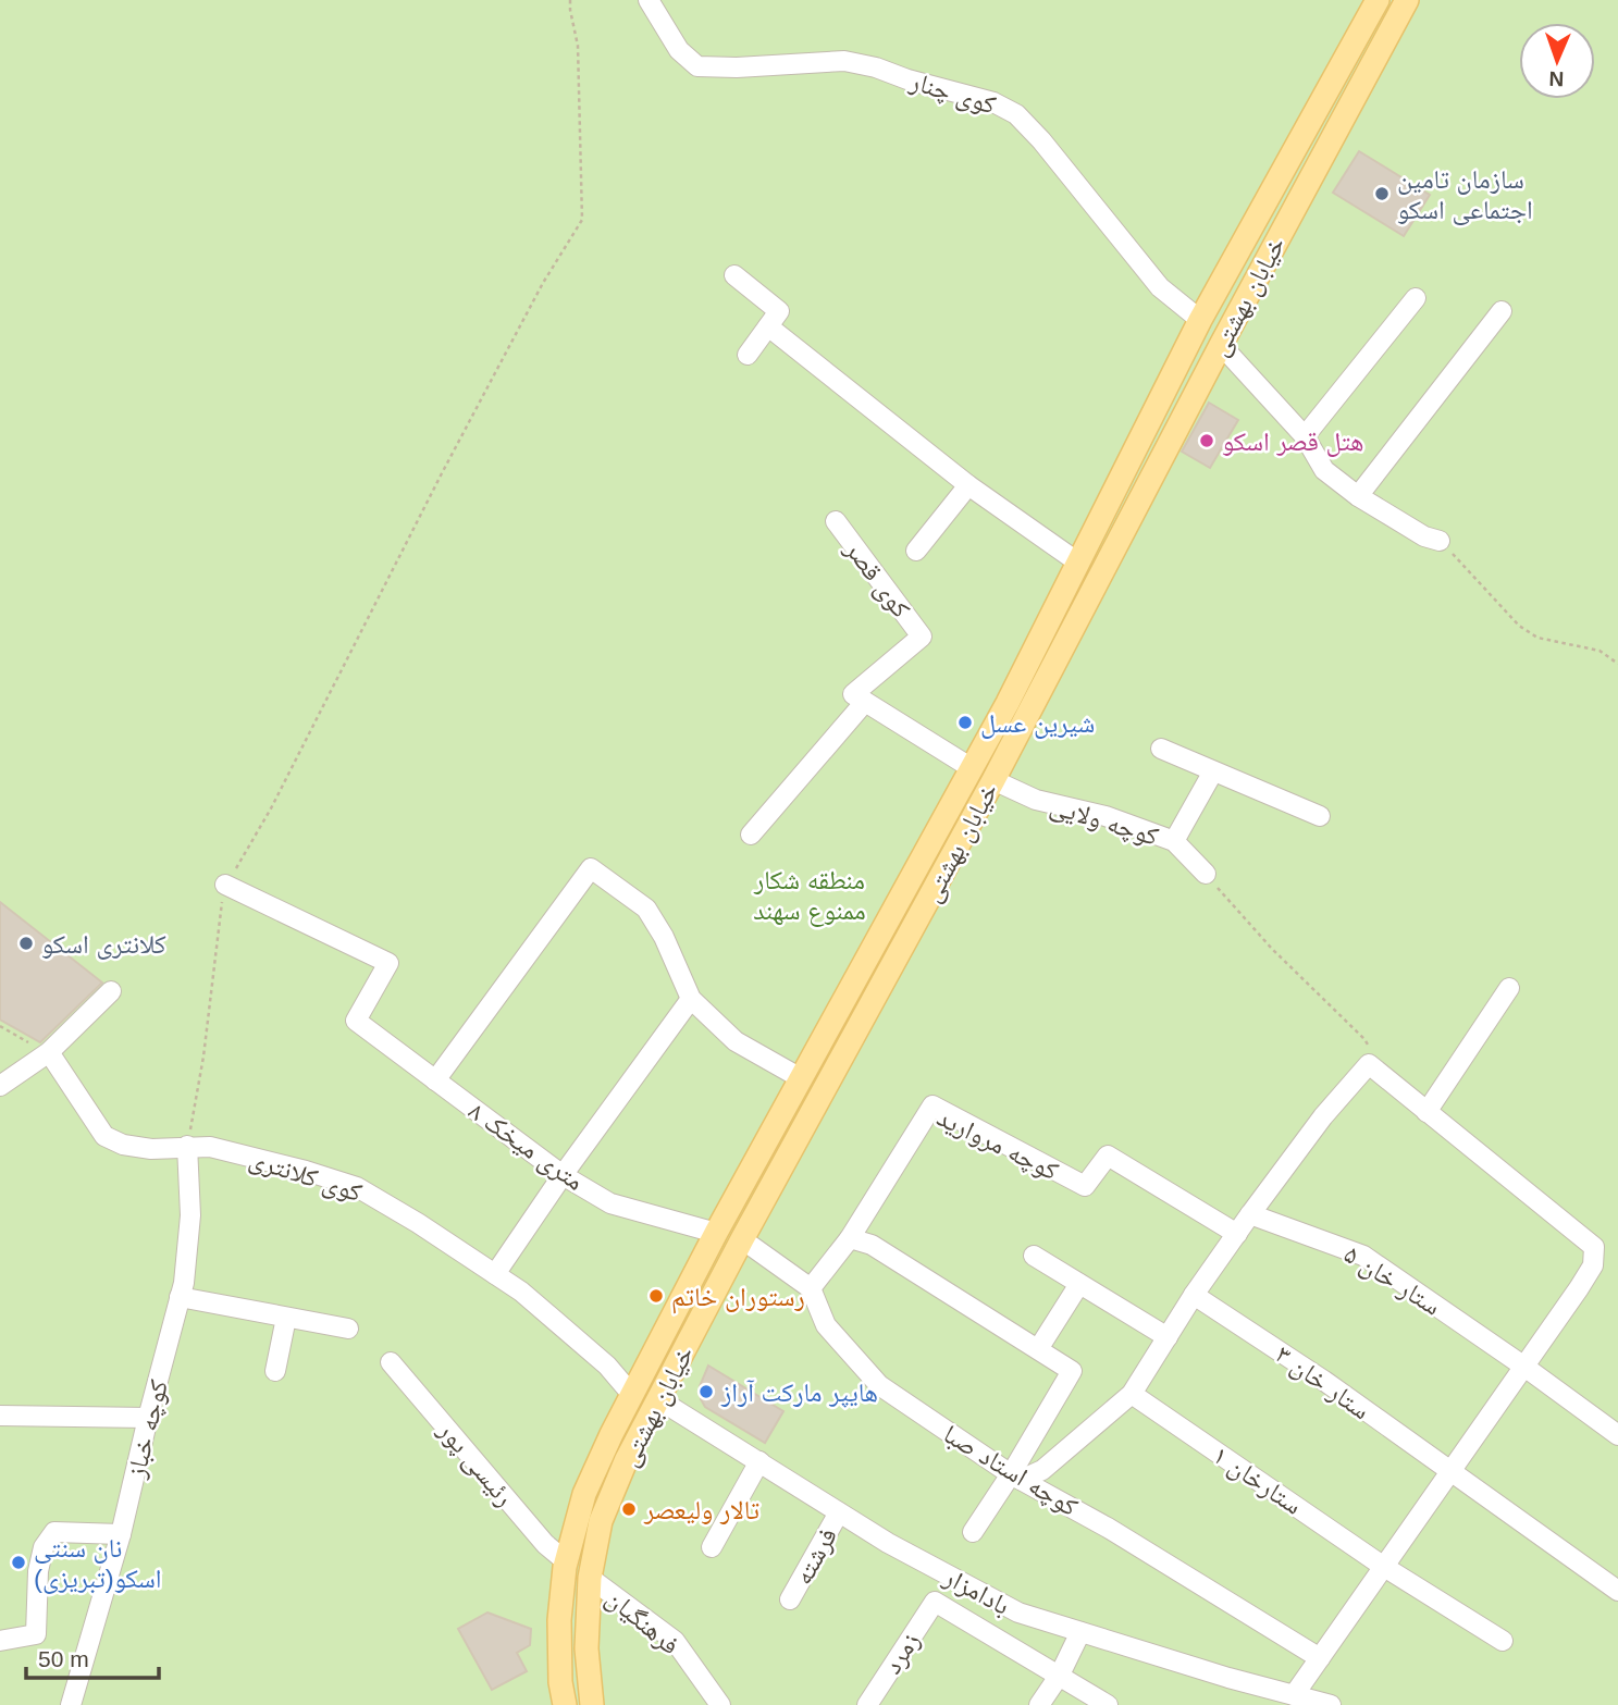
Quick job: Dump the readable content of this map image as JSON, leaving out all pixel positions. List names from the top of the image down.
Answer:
{
  "streets": {
    "main road": ["خیابان بهشتی"],
    "street": [
      "کوی چنار",
      "کوی قصر",
      "کوچه ولایی",
      "کوچه مروارید",
      "۸ متری میخک",
      "کوی کلانتری",
      "ستار خان ۵",
      "ستار خان ۳",
      "کوچه خباز",
      "رئیسی پور",
      "کوچه استاد صبا",
      "ستارخان ۱",
      "فرشته",
      "بادامزار",
      "فرهنگیان",
      "زمرد"
    ]
  },
  "crossings": [
    ["کوی چنار", "خیابان بهشتی"],
    ["خیابان بهشتی", "کوچه ولایی"],
    ["خیابان بهشتی", "۸ متری میخک"],
    ["خیابان بهشتی", "کوی کلانتری"],
    ["خیابان بهشتی", "رئیسی پور"],
    ["خیابان بهشتی", "بادامزار"],
    ["خیابان بهشتی", "فرهنگیان"],
    ["کوی کلانتری", "کوچه خباز"],
    ["فرشته", "بادامزار"]
  ],
  "parks": ["منطقه شکار ممنوع سهند"],
  "places": [
    "سازمان تامین اجتماعی اسکو",
    "هتل قصر اسکو",
    "شیرین عسل",
    "کلانتری اسکو",
    "رستوران خاتم",
    "هایپر مارکت آراز",
    "تالار ولیعصر",
    "نان سنتی اسکو(تبریزی)"
  ],
  "scale_bar": "50 m",
  "north": "bottom"
}
